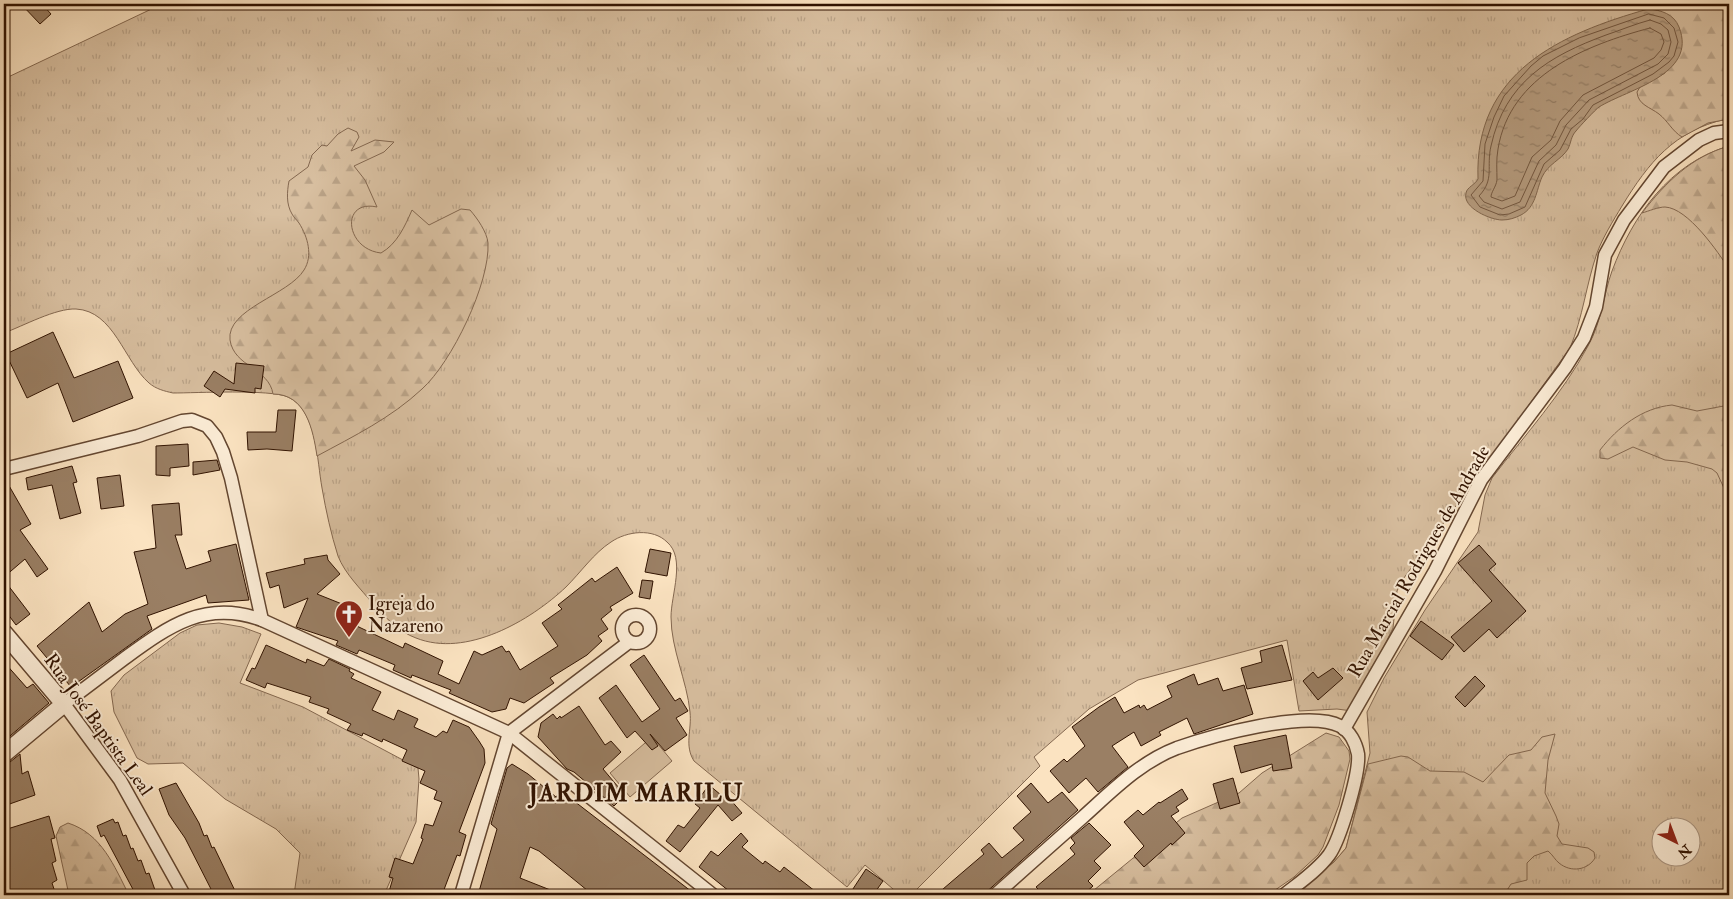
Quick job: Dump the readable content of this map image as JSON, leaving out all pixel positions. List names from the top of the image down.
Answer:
{
  "streets": {
    "street": ["Rua Marcial Rodrigues de Andrade", "Rua José Baptista Leal"]
  },
  "districts": ["JARDIM MARILU"],
  "places": {
    "church": ["Igreja do Nazareno"]
  },
  "north": "bottom right"
}
